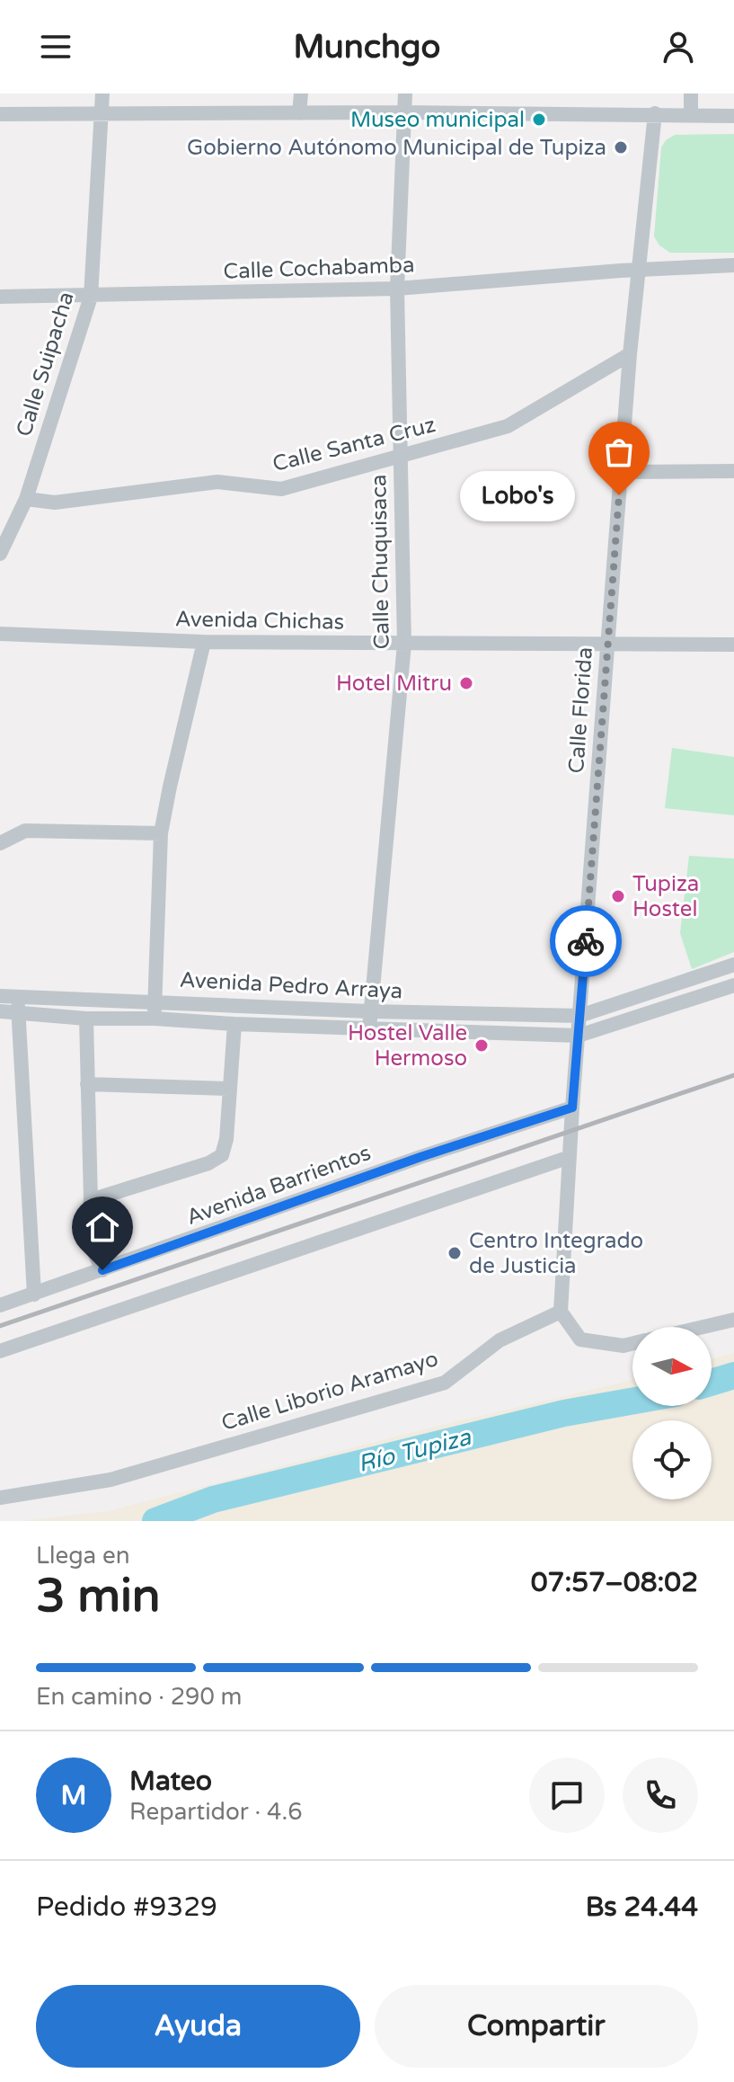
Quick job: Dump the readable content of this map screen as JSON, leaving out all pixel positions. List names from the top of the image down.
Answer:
{
  "streets": {
    "street": [
      "Calle Cochabamba",
      "Calle Suipacha",
      "Calle Santa Cruz",
      "Calle Chuquisaca",
      "Avenida Chichas",
      "Calle Florida",
      "Avenida Pedro Arraya",
      "Avenida Barrientos",
      "Calle Liborio Aramayo"
    ]
  },
  "crossings": [
    ["Calle Cochabamba", "Calle Suipacha"],
    ["Calle Cochabamba", "Calle Chuquisaca"],
    ["Calle Cochabamba", "Calle Florida"],
    ["Calle Suipacha", "Calle Santa Cruz"],
    ["Calle Santa Cruz", "Calle Chuquisaca"],
    ["Calle Santa Cruz", "Calle Florida"],
    ["Calle Chuquisaca", "Avenida Chichas"],
    ["Calle Chuquisaca", "Avenida Pedro Arraya"],
    ["Avenida Chichas", "Calle Florida"],
    ["Calle Florida", "Avenida Pedro Arraya"],
    ["Calle Florida", "Avenida Barrientos"],
    ["Calle Florida", "Calle Liborio Aramayo"]
  ],
  "water": ["Río Tupiza"],
  "places": [
    "Museo municipal",
    "Gobierno Autónomo Municipal de Tupiza",
    "Lobo's",
    "Hotel Mitru",
    "Tupiza Hostel",
    "Hostel Valle Hermoso",
    "Centro Integrado de Justicia"
  ],
  "north": "right",
  "page": {
    "header": "Munchgo",
    "bubble": "Lobo's",
    "heading": ["3 min", "Llega en", "07:57–08:02"],
    "panel": [
      "Mateo",
      "Repartidor · 4.6",
      "Pedido #9329",
      "Bs 24.44"
    ],
    "bar": "En camino · 290 m",
    "round": "M",
    "buttons": ["Ayuda", "Compartir"]
  }
}
